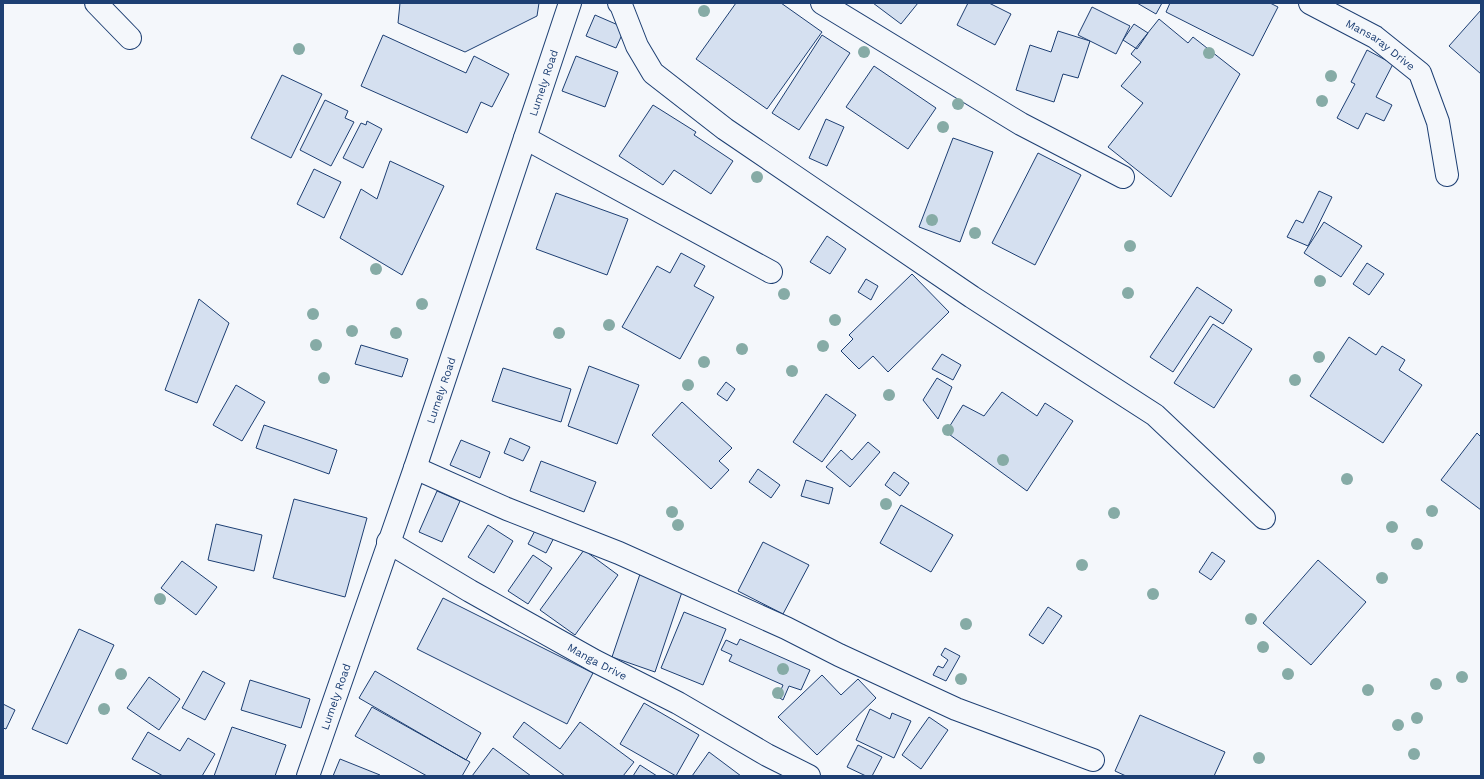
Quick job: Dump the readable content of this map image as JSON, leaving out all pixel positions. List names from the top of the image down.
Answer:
{
  "streets": {
    "street": ["Mansaray Drive", "Lumely Road", "Manga Drive"]
  },
  "crossings": [
    ["Lumely Road", "Manga Drive"]
  ]
}
